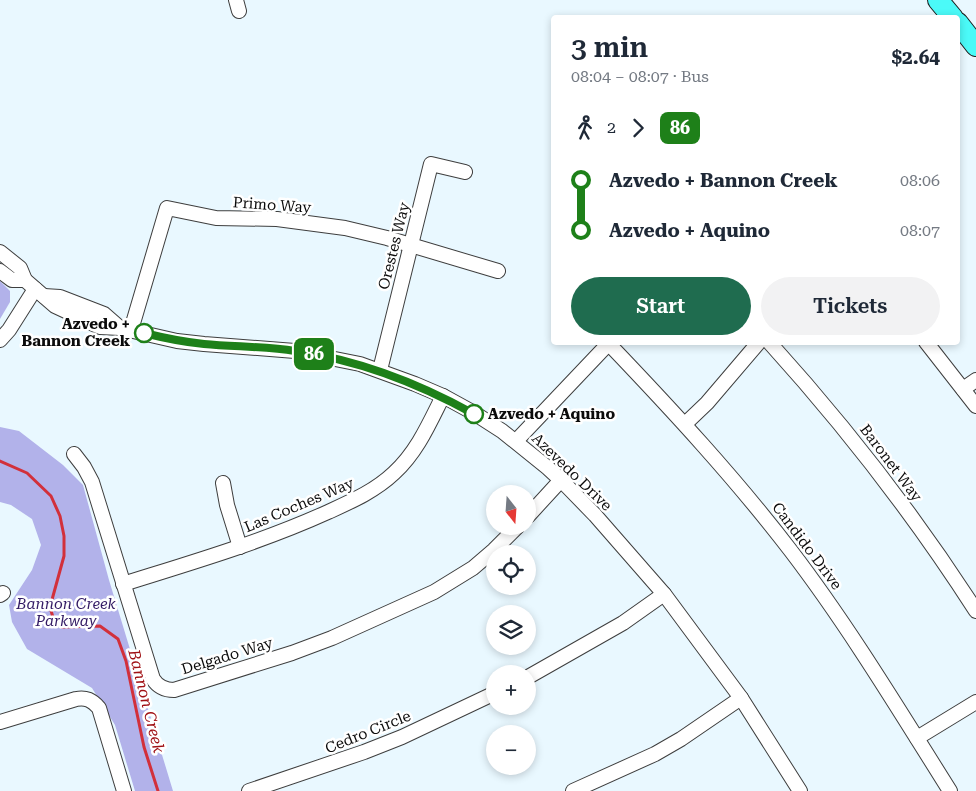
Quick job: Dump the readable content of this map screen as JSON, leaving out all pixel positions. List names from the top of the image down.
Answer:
{
  "streets": {
    "street": [
      "Primo Way",
      "Orestes Way",
      "Baronet Way",
      "Azevedo Drive",
      "Las Coches Way",
      "Candido Drive",
      "Delgado Way",
      "Cedro Circle"
    ]
  },
  "crossings": [
    ["Primo Way", "Orestes Way"],
    ["Primo Way", "Azevedo Drive"],
    ["Orestes Way", "Azevedo Drive"],
    ["Azevedo Drive", "Las Coches Way"],
    ["Las Coches Way", "Delgado Way"]
  ],
  "water": ["Bannon Creek"],
  "parks": ["Bannon Creek Parkway"],
  "places": ["Azvedo + Bannon Creek", "Azvedo + Aquino"],
  "lines": ["bus line 86"],
  "north": "bottom",
  "page": {
    "on_map": "86",
    "heading": ["3 min", "08:04 – 08:07 · Bus", "$2.64"],
    "legs": ["2", "86"],
    "list": [
      {
        "name": "Azvedo + Bannon Creek",
        "value": "08:06"
      },
      {
        "name": "Azvedo + Aquino",
        "value": "08:07"
      }
    ],
    "buttons": ["Start", "Tickets"],
    "map_buttons": ["+", "−"]
  }
}
